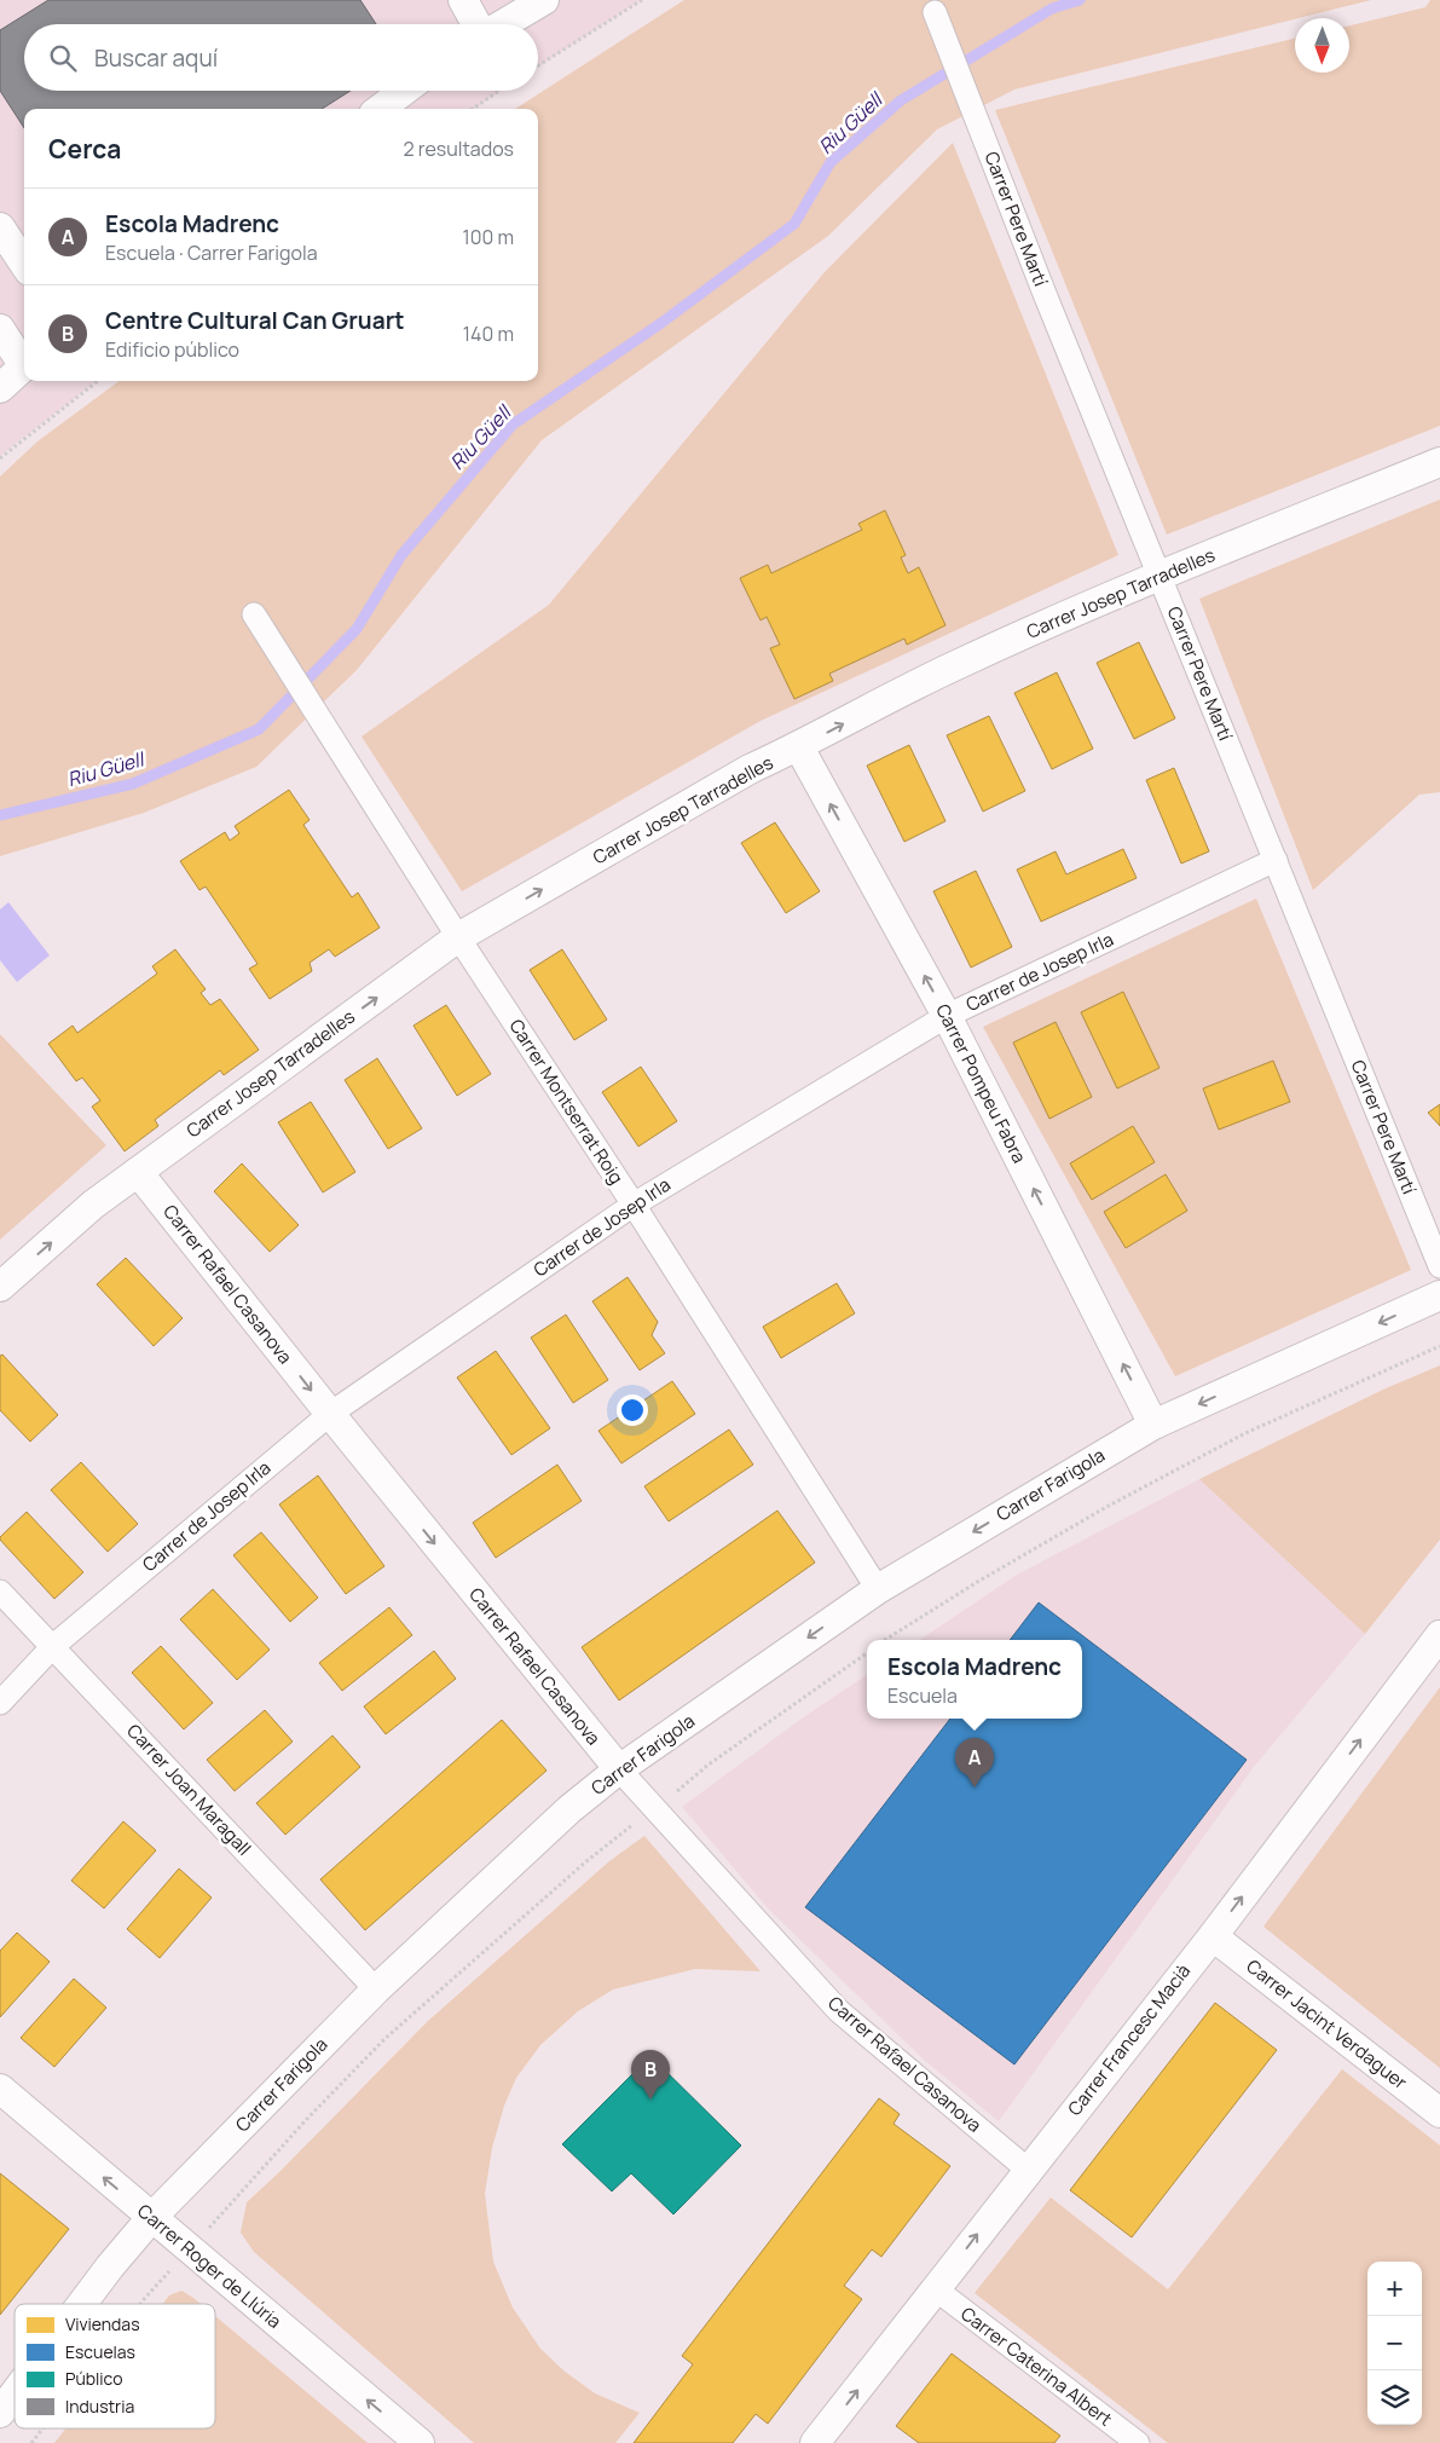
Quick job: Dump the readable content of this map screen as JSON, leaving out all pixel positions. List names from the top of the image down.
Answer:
{
  "streets": {
    "street": [
      "Carrer Pere Martí",
      "Carrer Josep Tarradelles",
      "Carrer de Josep Irla",
      "Carrer Pompeu Fabra",
      "Carrer Montserrat Roig",
      "Carrer Rafael Casanova",
      "Carrer Farigola",
      "Carrer Joan Maragall",
      "Carrer Jacint Verdaguer",
      "Carrer Francesc Macià",
      "Carrer Roger de Llúria",
      "Carrer Caterina Albert"
    ]
  },
  "crossings": [
    ["Carrer Pere Martí", "Carrer Josep Tarradelles"],
    ["Carrer Pere Martí", "Carrer de Josep Irla"],
    ["Carrer Josep Tarradelles", "Carrer Pompeu Fabra"],
    ["Carrer Josep Tarradelles", "Carrer Montserrat Roig"],
    ["Carrer Josep Tarradelles", "Carrer Rafael Casanova"],
    ["Carrer de Josep Irla", "Carrer Pompeu Fabra"],
    ["Carrer de Josep Irla", "Carrer Montserrat Roig"],
    ["Carrer de Josep Irla", "Carrer Rafael Casanova"],
    ["Carrer de Josep Irla", "Carrer Joan Maragall"],
    ["Carrer Pompeu Fabra", "Carrer Farigola"],
    ["Carrer Montserrat Roig", "Carrer Farigola"],
    ["Carrer Rafael Casanova", "Carrer Farigola"],
    ["Carrer Rafael Casanova", "Carrer Francesc Macià"],
    ["Carrer Farigola", "Carrer Joan Maragall"],
    ["Carrer Farigola", "Carrer Roger de Llúria"],
    ["Carrer Jacint Verdaguer", "Carrer Francesc Macià"],
    ["Carrer Francesc Macià", "Carrer Caterina Albert"]
  ],
  "one_way": [
    "Carrer Josep Tarradelles",
    "Carrer Pompeu Fabra",
    "Carrer Rafael Casanova",
    "Carrer Farigola",
    "Carrer Francesc Macià",
    "Carrer Roger de Llúria"
  ],
  "water": ["Riu Güell"],
  "legend": [
    "Viviendas",
    "Escuelas",
    "Público",
    "Industria"
  ],
  "north": "bottom",
  "page": {
    "search": "Buscar aquí",
    "heading": ["Cerca", "2 resultados"],
    "list": [
      {
        "mark": "A",
        "name": "Escola Madrenc",
        "note": "Escuela · Carrer Farigola",
        "value": "100 m"
      },
      {
        "mark": "B",
        "name": "Centre Cultural Can Gruart",
        "note": "Edificio público",
        "value": "140 m"
      }
    ],
    "popup": ["Escola Madrenc", "Escuela"],
    "pins": ["A", "B"],
    "map_buttons": ["+", "−"]
  }
}
